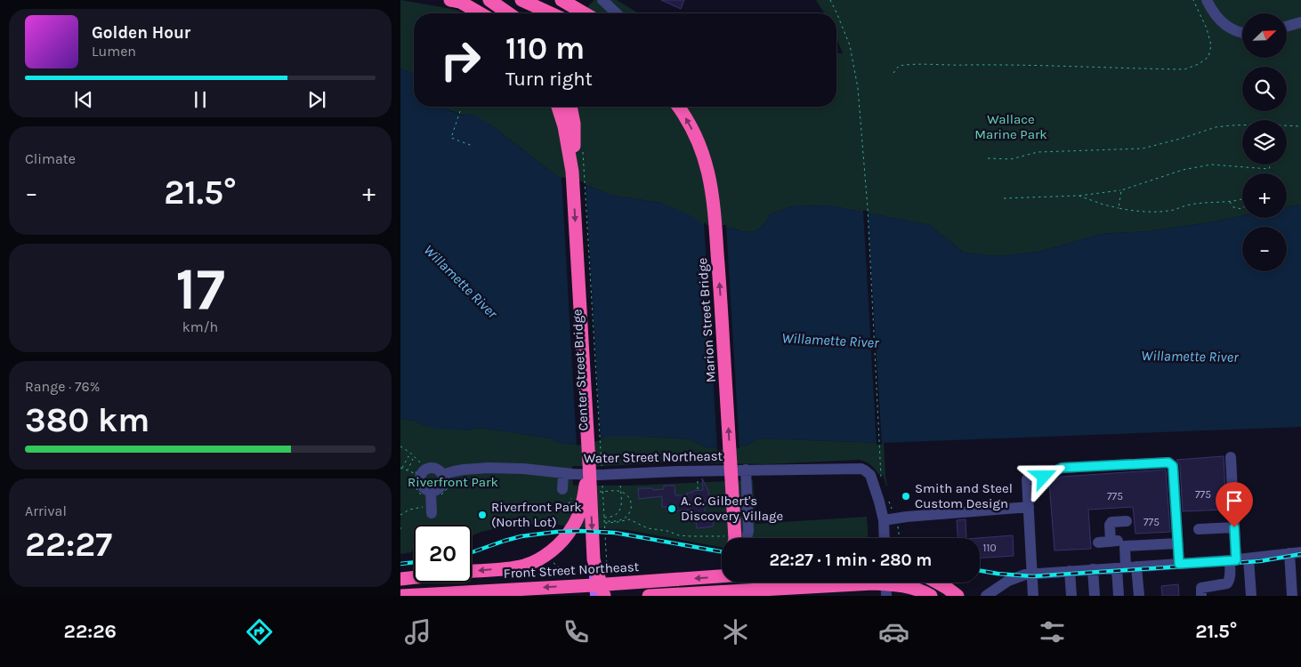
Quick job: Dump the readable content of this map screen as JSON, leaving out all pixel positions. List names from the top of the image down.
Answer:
{
  "streets": {
    "highway": ["Marion Street Bridge", "Center Street Bridge", "Front Street Northeast"],
    "street": ["Water Street Northeast"]
  },
  "one_way": ["Marion Street Bridge", "Center Street Bridge", "Front Street Northeast"],
  "water": ["Willamette River"],
  "parks": ["Wallace Marine Park", "Riverfront Park"],
  "places": ["Smith and Steel Custom Design", "A. C. Gilbert's Discovery Village", "Riverfront Park (North Lot)"],
  "house_numbers": [
    "775",
    "775",
    "775",
    "110"
  ],
  "north": "top right",
  "page": {
    "map_buttons": ["+", "−"],
    "turn": ["110 m", "Turn right"],
    "song": ["Golden Hour", "Lumen"],
    "tile": [
      "Climate",
      ["17", "km/h"],
      ["Range · 76%", "380 km"],
      ["Arrival", "22:27"]
    ],
    "heat": ["−", "21.5°", "+"],
    "limit": "20",
    "trip": "22:27 · 1 min · 280 m",
    "tabs": ["22:26", "21.5°"]
  }
}
